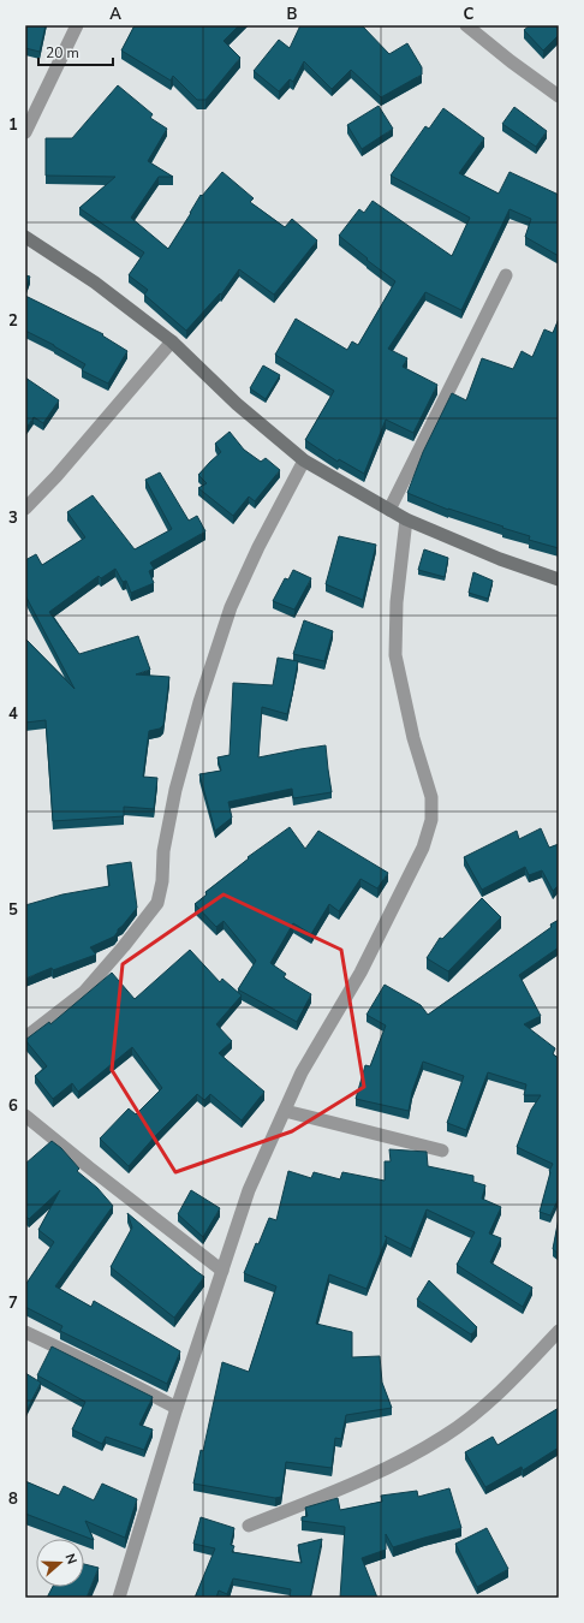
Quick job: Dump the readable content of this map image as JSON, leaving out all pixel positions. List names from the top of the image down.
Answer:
{
  "scale_bar": "20 m",
  "north": "right",
  "grid": {
    "columns": ["A", "B", "C"],
    "rows": [
      "1",
      "2",
      "3",
      "4",
      "5",
      "6",
      "7",
      "8"
    ]
  }
}
